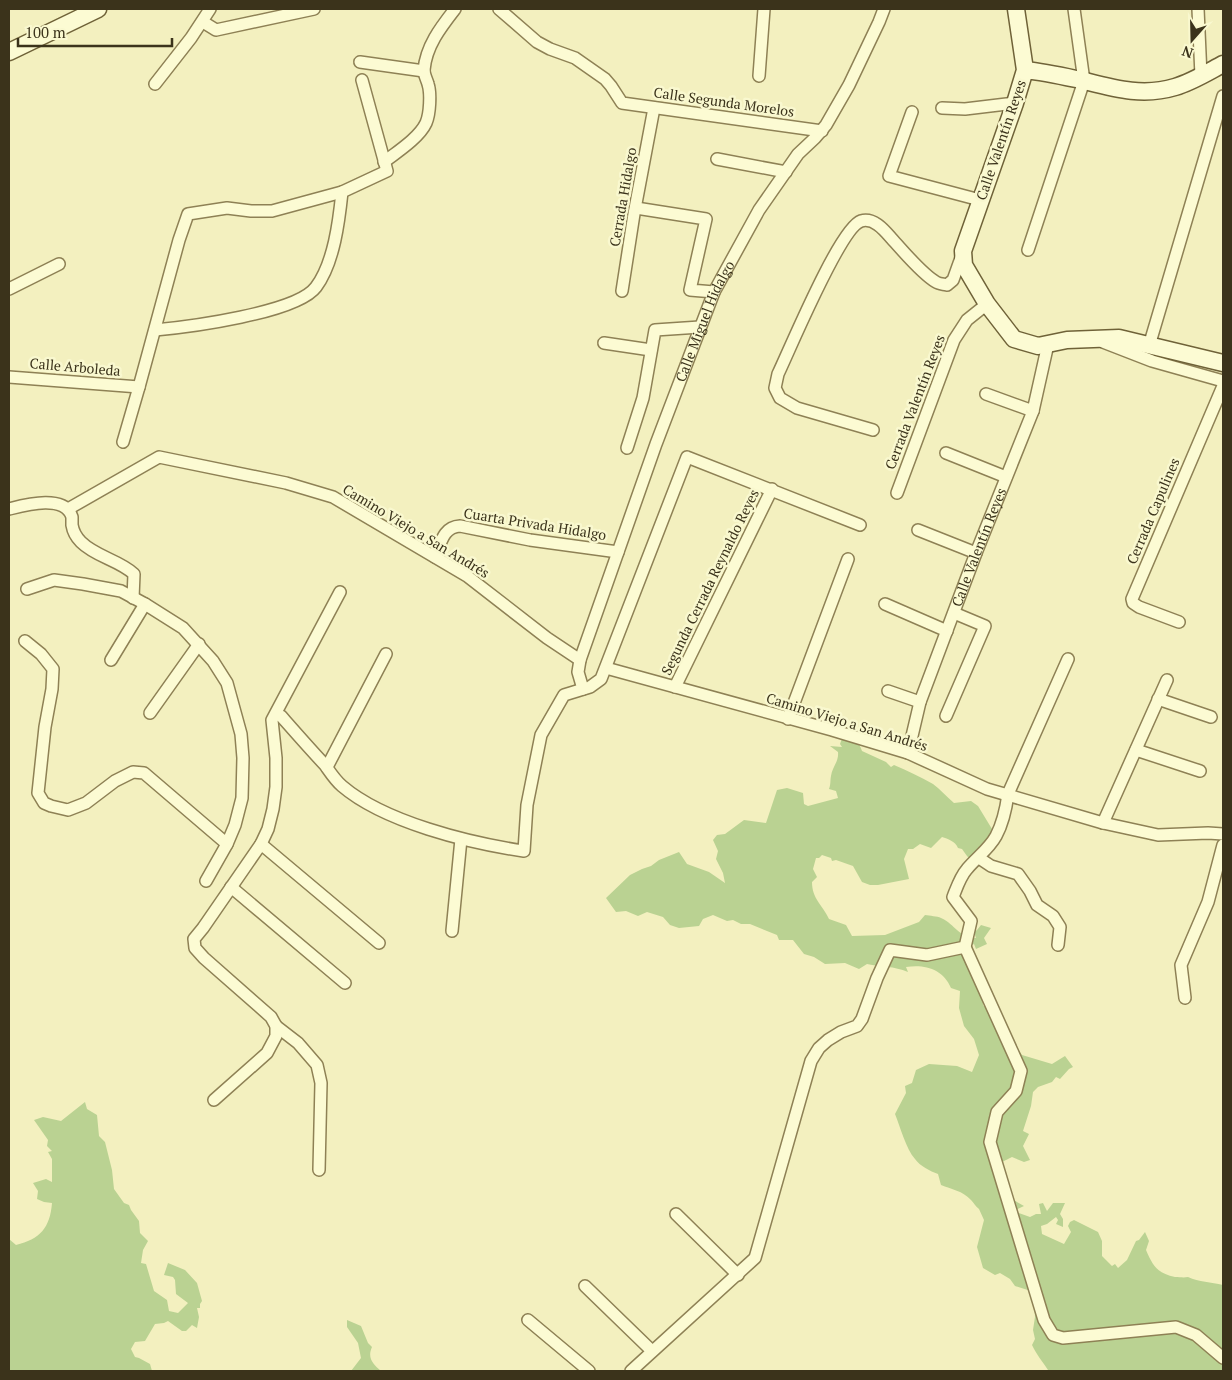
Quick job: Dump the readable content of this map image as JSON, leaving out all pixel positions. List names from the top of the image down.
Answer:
{
  "streets": {
    "street": [
      "Calle Segunda Morelos",
      "Calle Valentín Reyes",
      "Cerrada Hidalgo",
      "Calle Miguel Hidalgo",
      "Calle Arboleda",
      "Cerrada Valentín Reyes",
      "Cerrada Capulines",
      "Cuarta Privada Hidalgo",
      "Camino Viejo a San Andrés",
      "Segunda Cerrada Reynaldo Reyes"
    ]
  },
  "crossings": [
    ["Calle Segunda Morelos", "Cerrada Hidalgo"],
    ["Calle Segunda Morelos", "Calle Miguel Hidalgo"],
    ["Calle Valentín Reyes", "Camino Viejo a San Andrés"],
    ["Calle Miguel Hidalgo", "Cuarta Privada Hidalgo"],
    ["Calle Miguel Hidalgo", "Camino Viejo a San Andrés"],
    ["Cuarta Privada Hidalgo", "Camino Viejo a San Andrés"],
    ["Camino Viejo a San Andrés", "Segunda Cerrada Reynaldo Reyes"]
  ],
  "scale_bar": "100 m",
  "north": "bottom"
}
